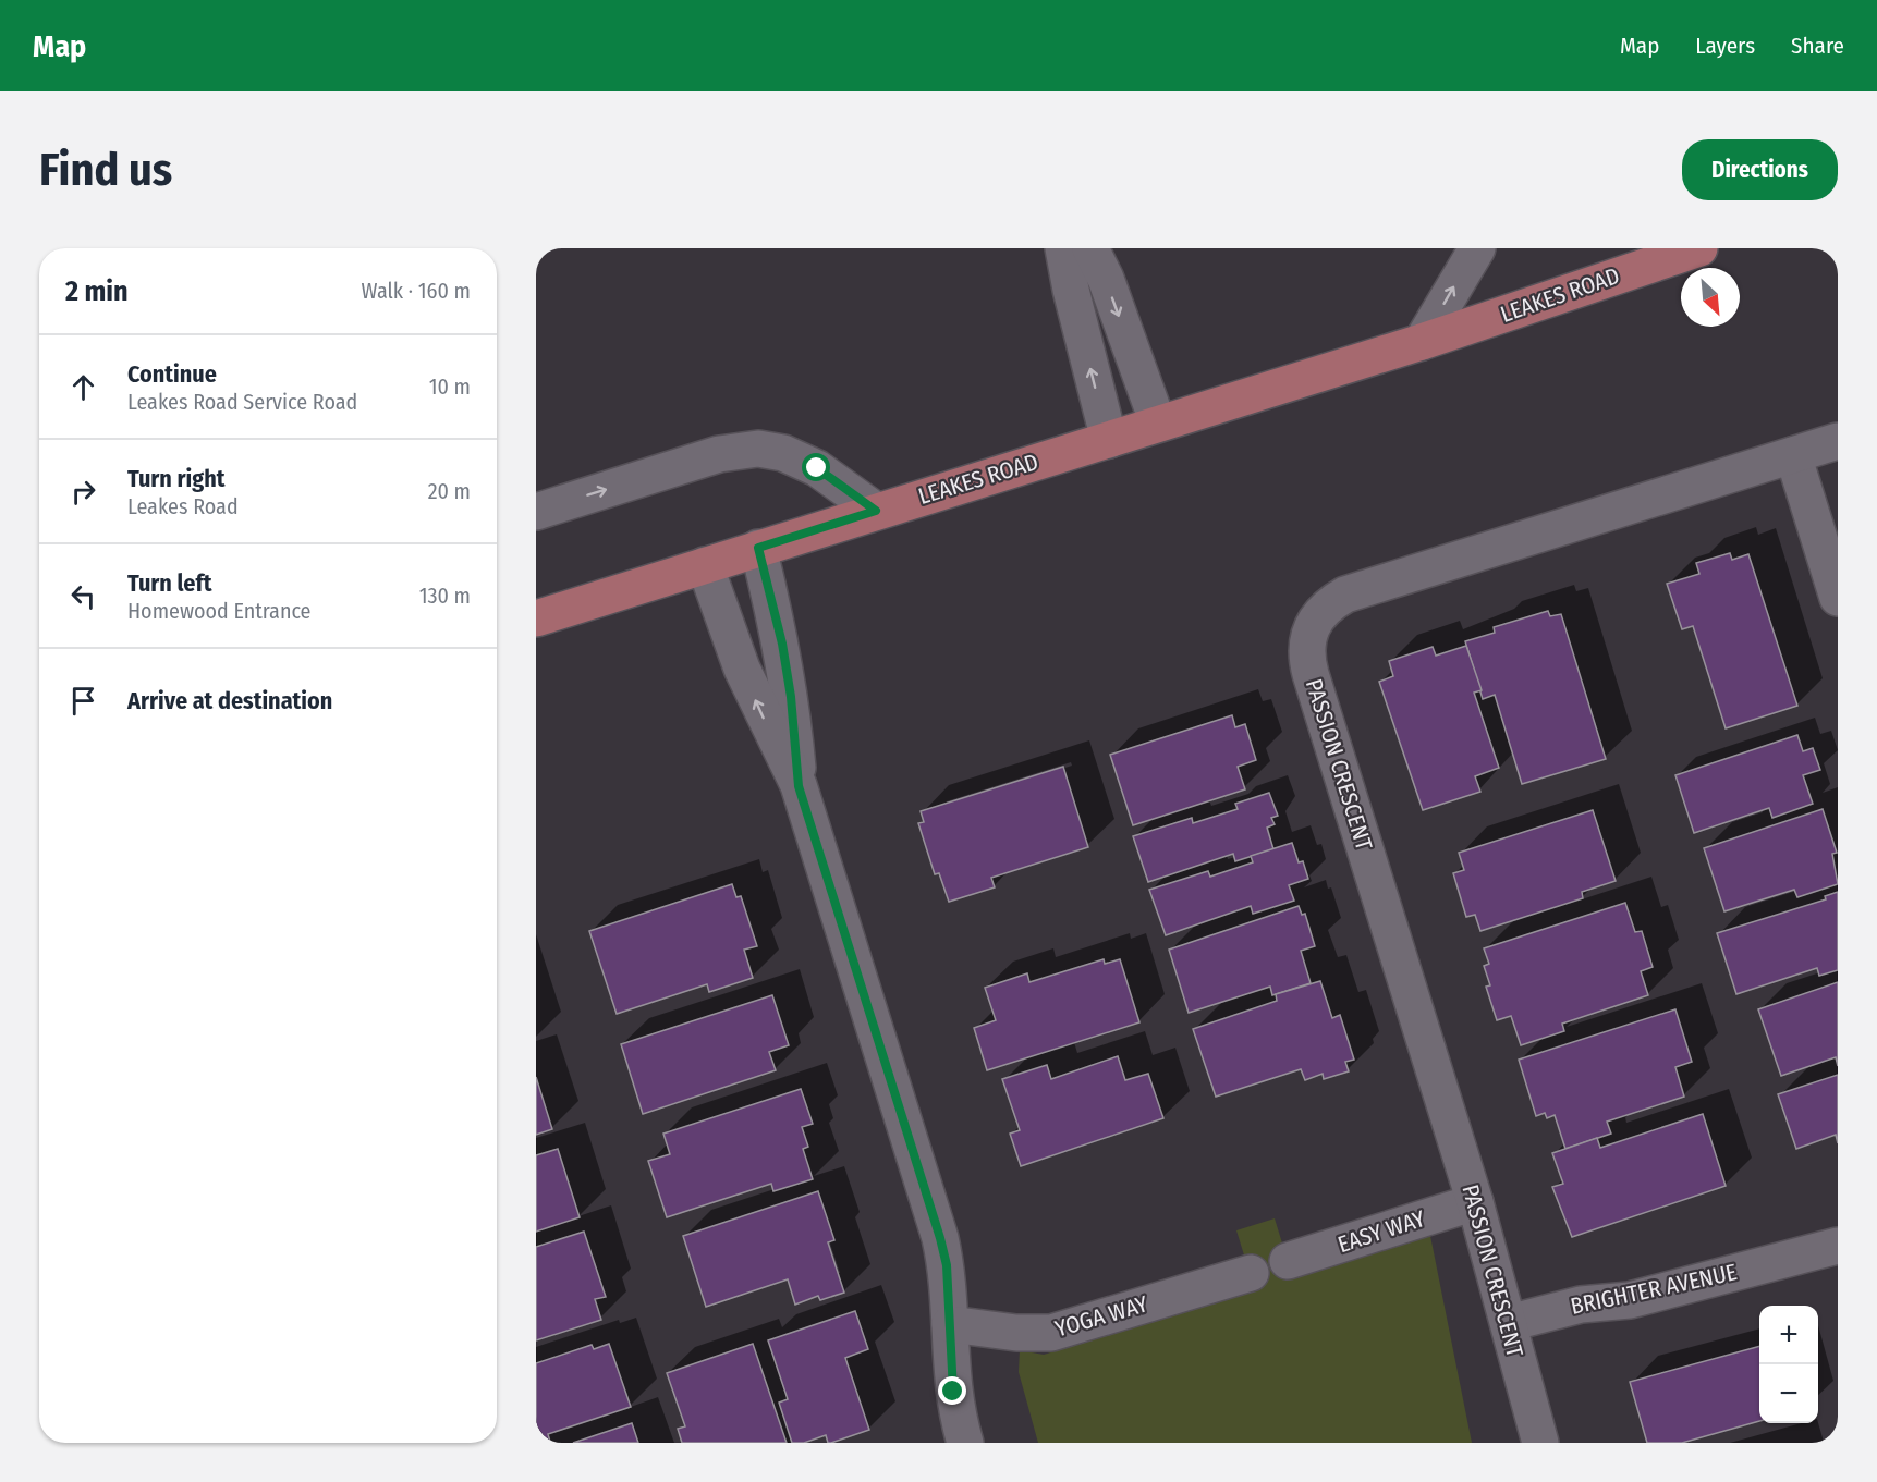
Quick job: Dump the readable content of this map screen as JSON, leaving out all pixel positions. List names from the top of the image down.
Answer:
{
  "streets": {
    "main road": ["LEAKES ROAD"],
    "street": [
      "PASSION CRESCENT",
      "EASY WAY",
      "BRIGHTER AVENUE",
      "YOGA WAY"
    ]
  },
  "crossings": [
    ["PASSION CRESCENT", "EASY WAY"],
    ["PASSION CRESCENT", "BRIGHTER AVENUE"]
  ],
  "north": "bottom right",
  "page": {
    "header": "Map",
    "nav": ["Map", "Layers", "Share"],
    "buttons": "Directions",
    "title": "Find us",
    "heading": ["2 min", "Walk · 160 m"],
    "list": [
      ["Continue", "Leakes Road Service Road", "10 m"],
      ["Turn right", "Leakes Road", "20 m"],
      ["Turn left", "Homewood Entrance", "130 m"],
      "Arrive at destination"
    ],
    "map_buttons": ["+", "−"]
  }
}
